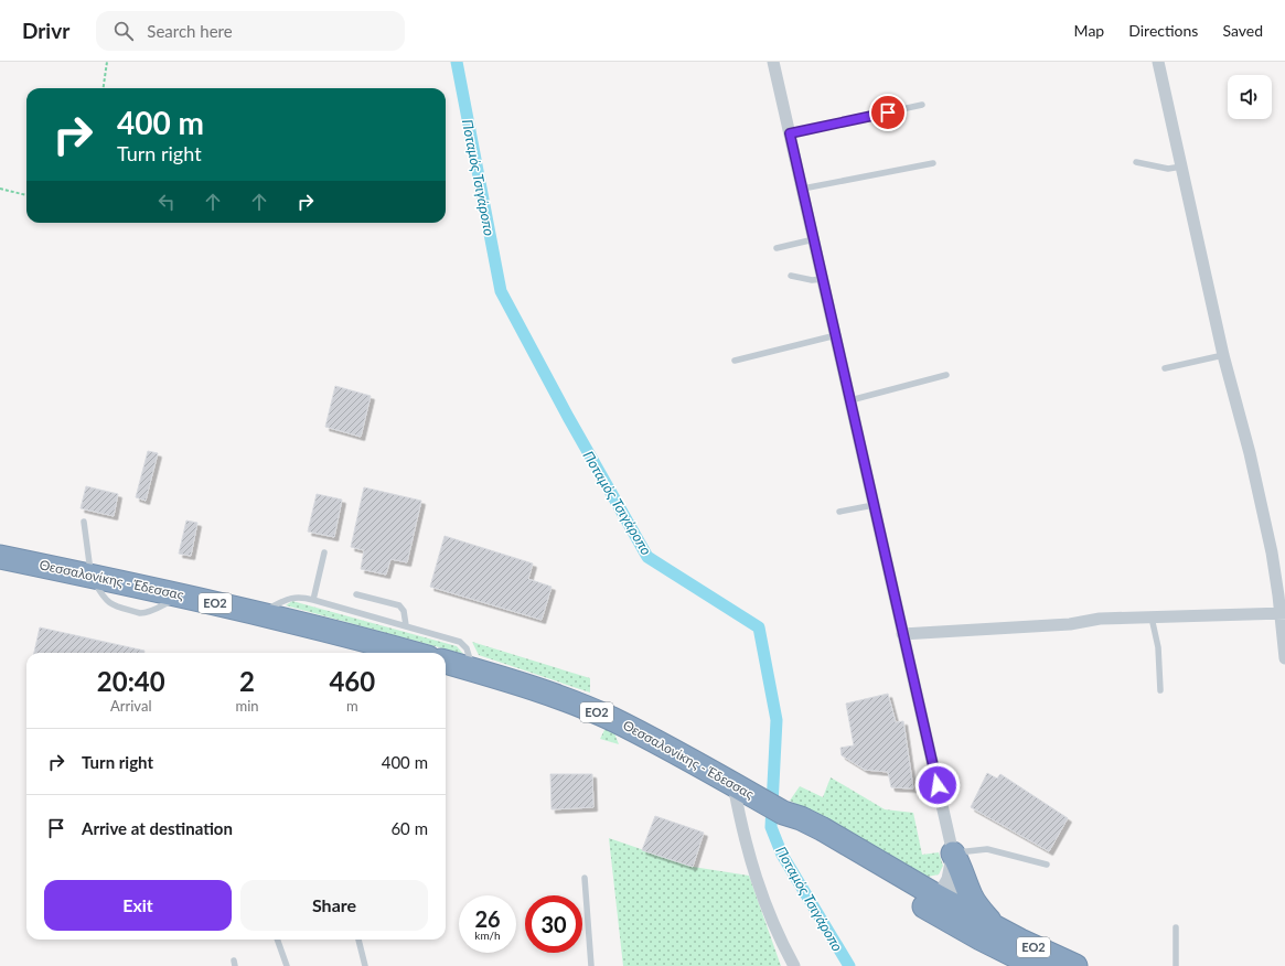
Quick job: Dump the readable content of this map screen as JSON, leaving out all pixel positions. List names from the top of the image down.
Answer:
{
  "streets": {
    "highway": ["Θεσσαλονίκης - Έδεσσας", "ΕΟ2"]
  },
  "water": ["Ποταμός Τσιγάροπο"],
  "page": {
    "header": "Drivr",
    "search": "Search here",
    "nav": ["Map", "Directions", "Saved"],
    "turn": ["400 m", "Turn right"],
    "eta": [
      "20:40",
      "Arrival",
      "2",
      "min",
      "460",
      "m"
    ],
    "list": [
      {
        "name": "Turn right",
        "value": "400 m"
      },
      {
        "name": "Arrive at destination",
        "value": "60 m"
      }
    ],
    "buttons": ["Exit", "Share"],
    "speed": "26 km/h",
    "limit": "30"
  }
}
